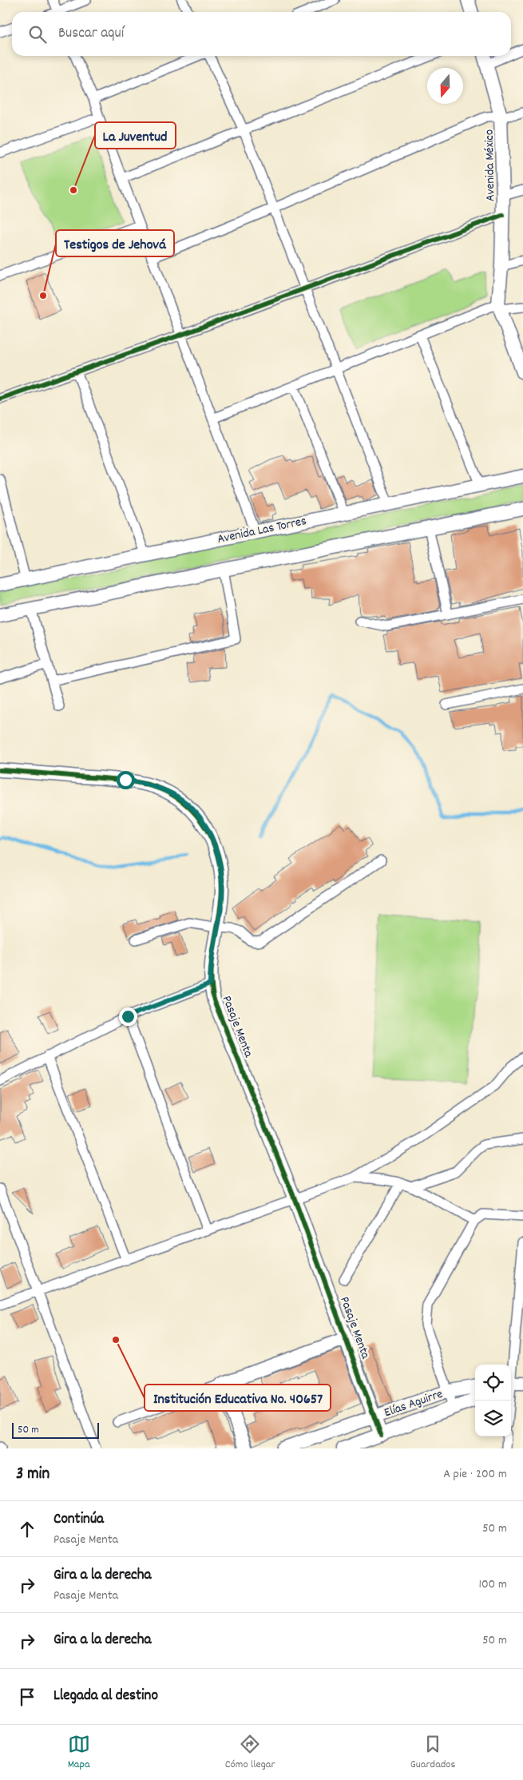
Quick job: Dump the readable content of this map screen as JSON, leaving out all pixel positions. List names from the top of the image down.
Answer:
{
  "streets": {
    "street": [
      "Avenida México",
      "Avenida Las Torres",
      "Pasaje Menta",
      "Elías Aguirre"
    ]
  },
  "crossings": [
    ["Pasaje Menta", "Elías Aguirre"]
  ],
  "places": ["La Juventud", "Testigos de Jehová", "Institución Educativa No. 40657"],
  "scale_bar": "50 m",
  "north": "bottom",
  "page": {
    "search": "Buscar aquí",
    "scale": "50 m",
    "heading": ["3 min", "A pie · 200 m"],
    "list": [
      ["Continúa", "Pasaje Menta", "50 m"],
      ["Gira a la derecha", "Pasaje Menta", "100 m"],
      ["Gira a la derecha", "50 m"],
      "Llegada al destino"
    ],
    "nav": ["Mapa", "Cómo llegar", "Guardados"]
  }
}
